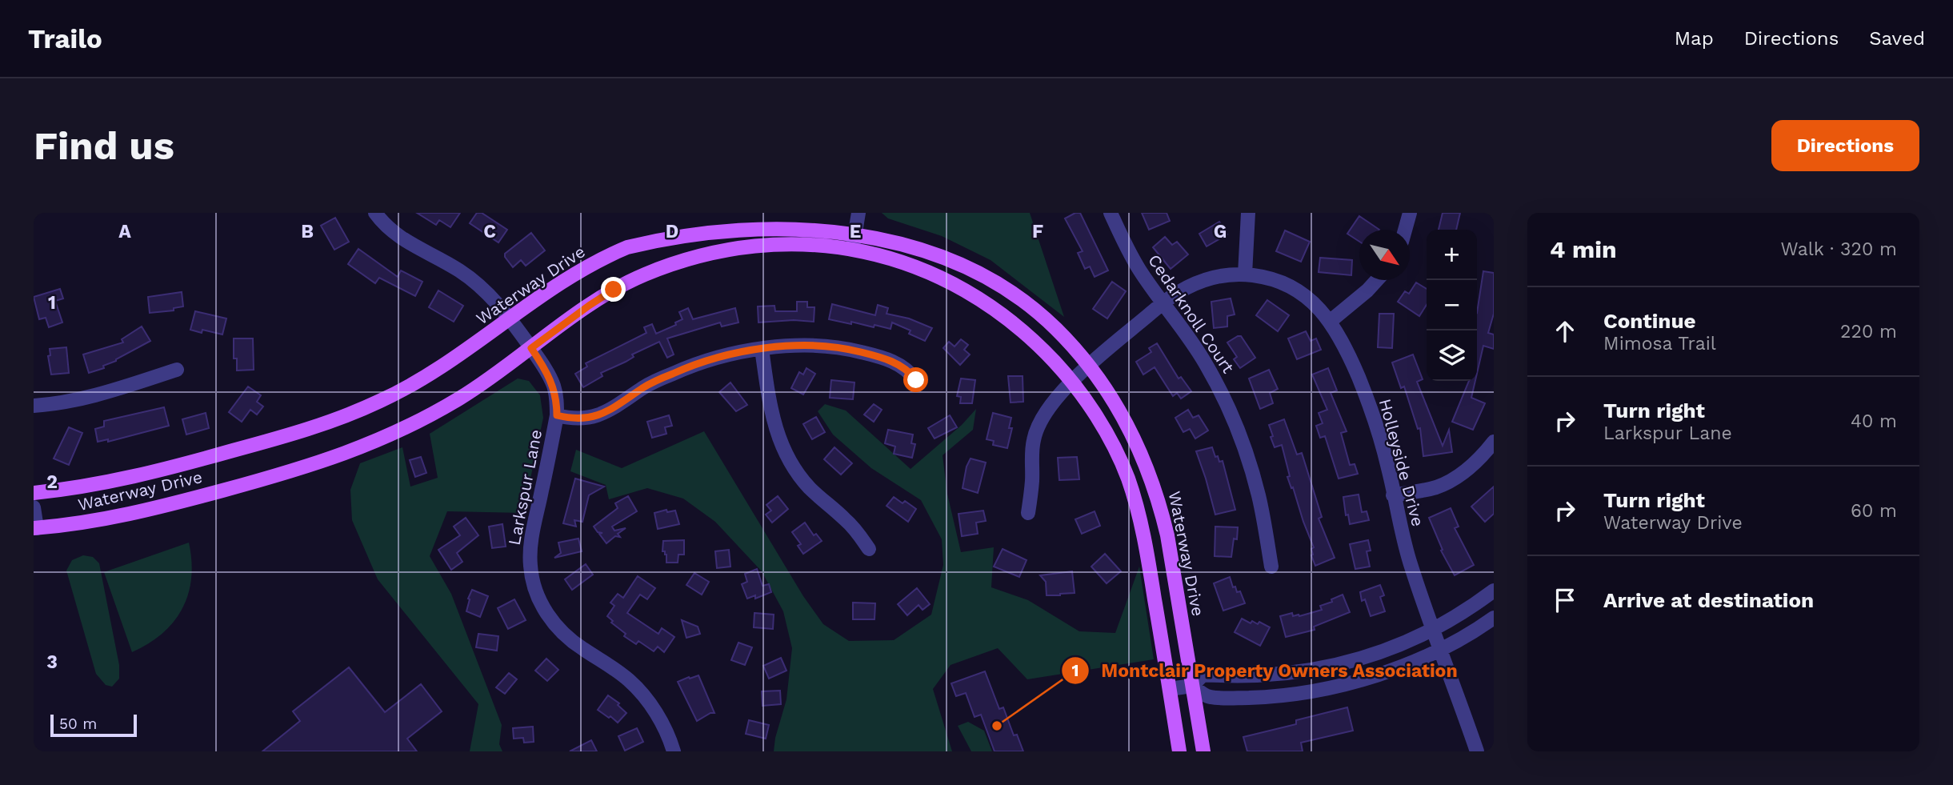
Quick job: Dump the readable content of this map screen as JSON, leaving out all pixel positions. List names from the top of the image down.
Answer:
{
  "streets": {
    "main road": ["Waterway Drive"],
    "street": ["Cedarknoll Court", "Holleyside Drive", "Larkspur Lane"]
  },
  "crossings": [
    ["Waterway Drive", "Holleyside Drive"],
    ["Waterway Drive", "Larkspur Lane"],
    ["Cedarknoll Court", "Holleyside Drive"]
  ],
  "places": ["Montclair Property Owners Association"],
  "scale_bar": "50 m",
  "north": "bottom right",
  "page": {
    "header": "Trailo",
    "nav": ["Map", "Directions", "Saved"],
    "buttons": "Directions",
    "title": "Find us",
    "heading": ["4 min", "Walk · 320 m"],
    "map_buttons": ["+", "−"],
    "list": [
      ["Continue", "Mimosa Trail", "220 m"],
      ["Turn right", "Larkspur Lane", "40 m"],
      ["Turn right", "Waterway Drive", "60 m"],
      "Arrive at destination"
    ],
    "scale": "50 m"
  },
  "grid": {
    "columns": [
      "A",
      "B",
      "C",
      "D",
      "E",
      "F",
      "G"
    ],
    "rows": ["1", "2", "3"]
  }
}
